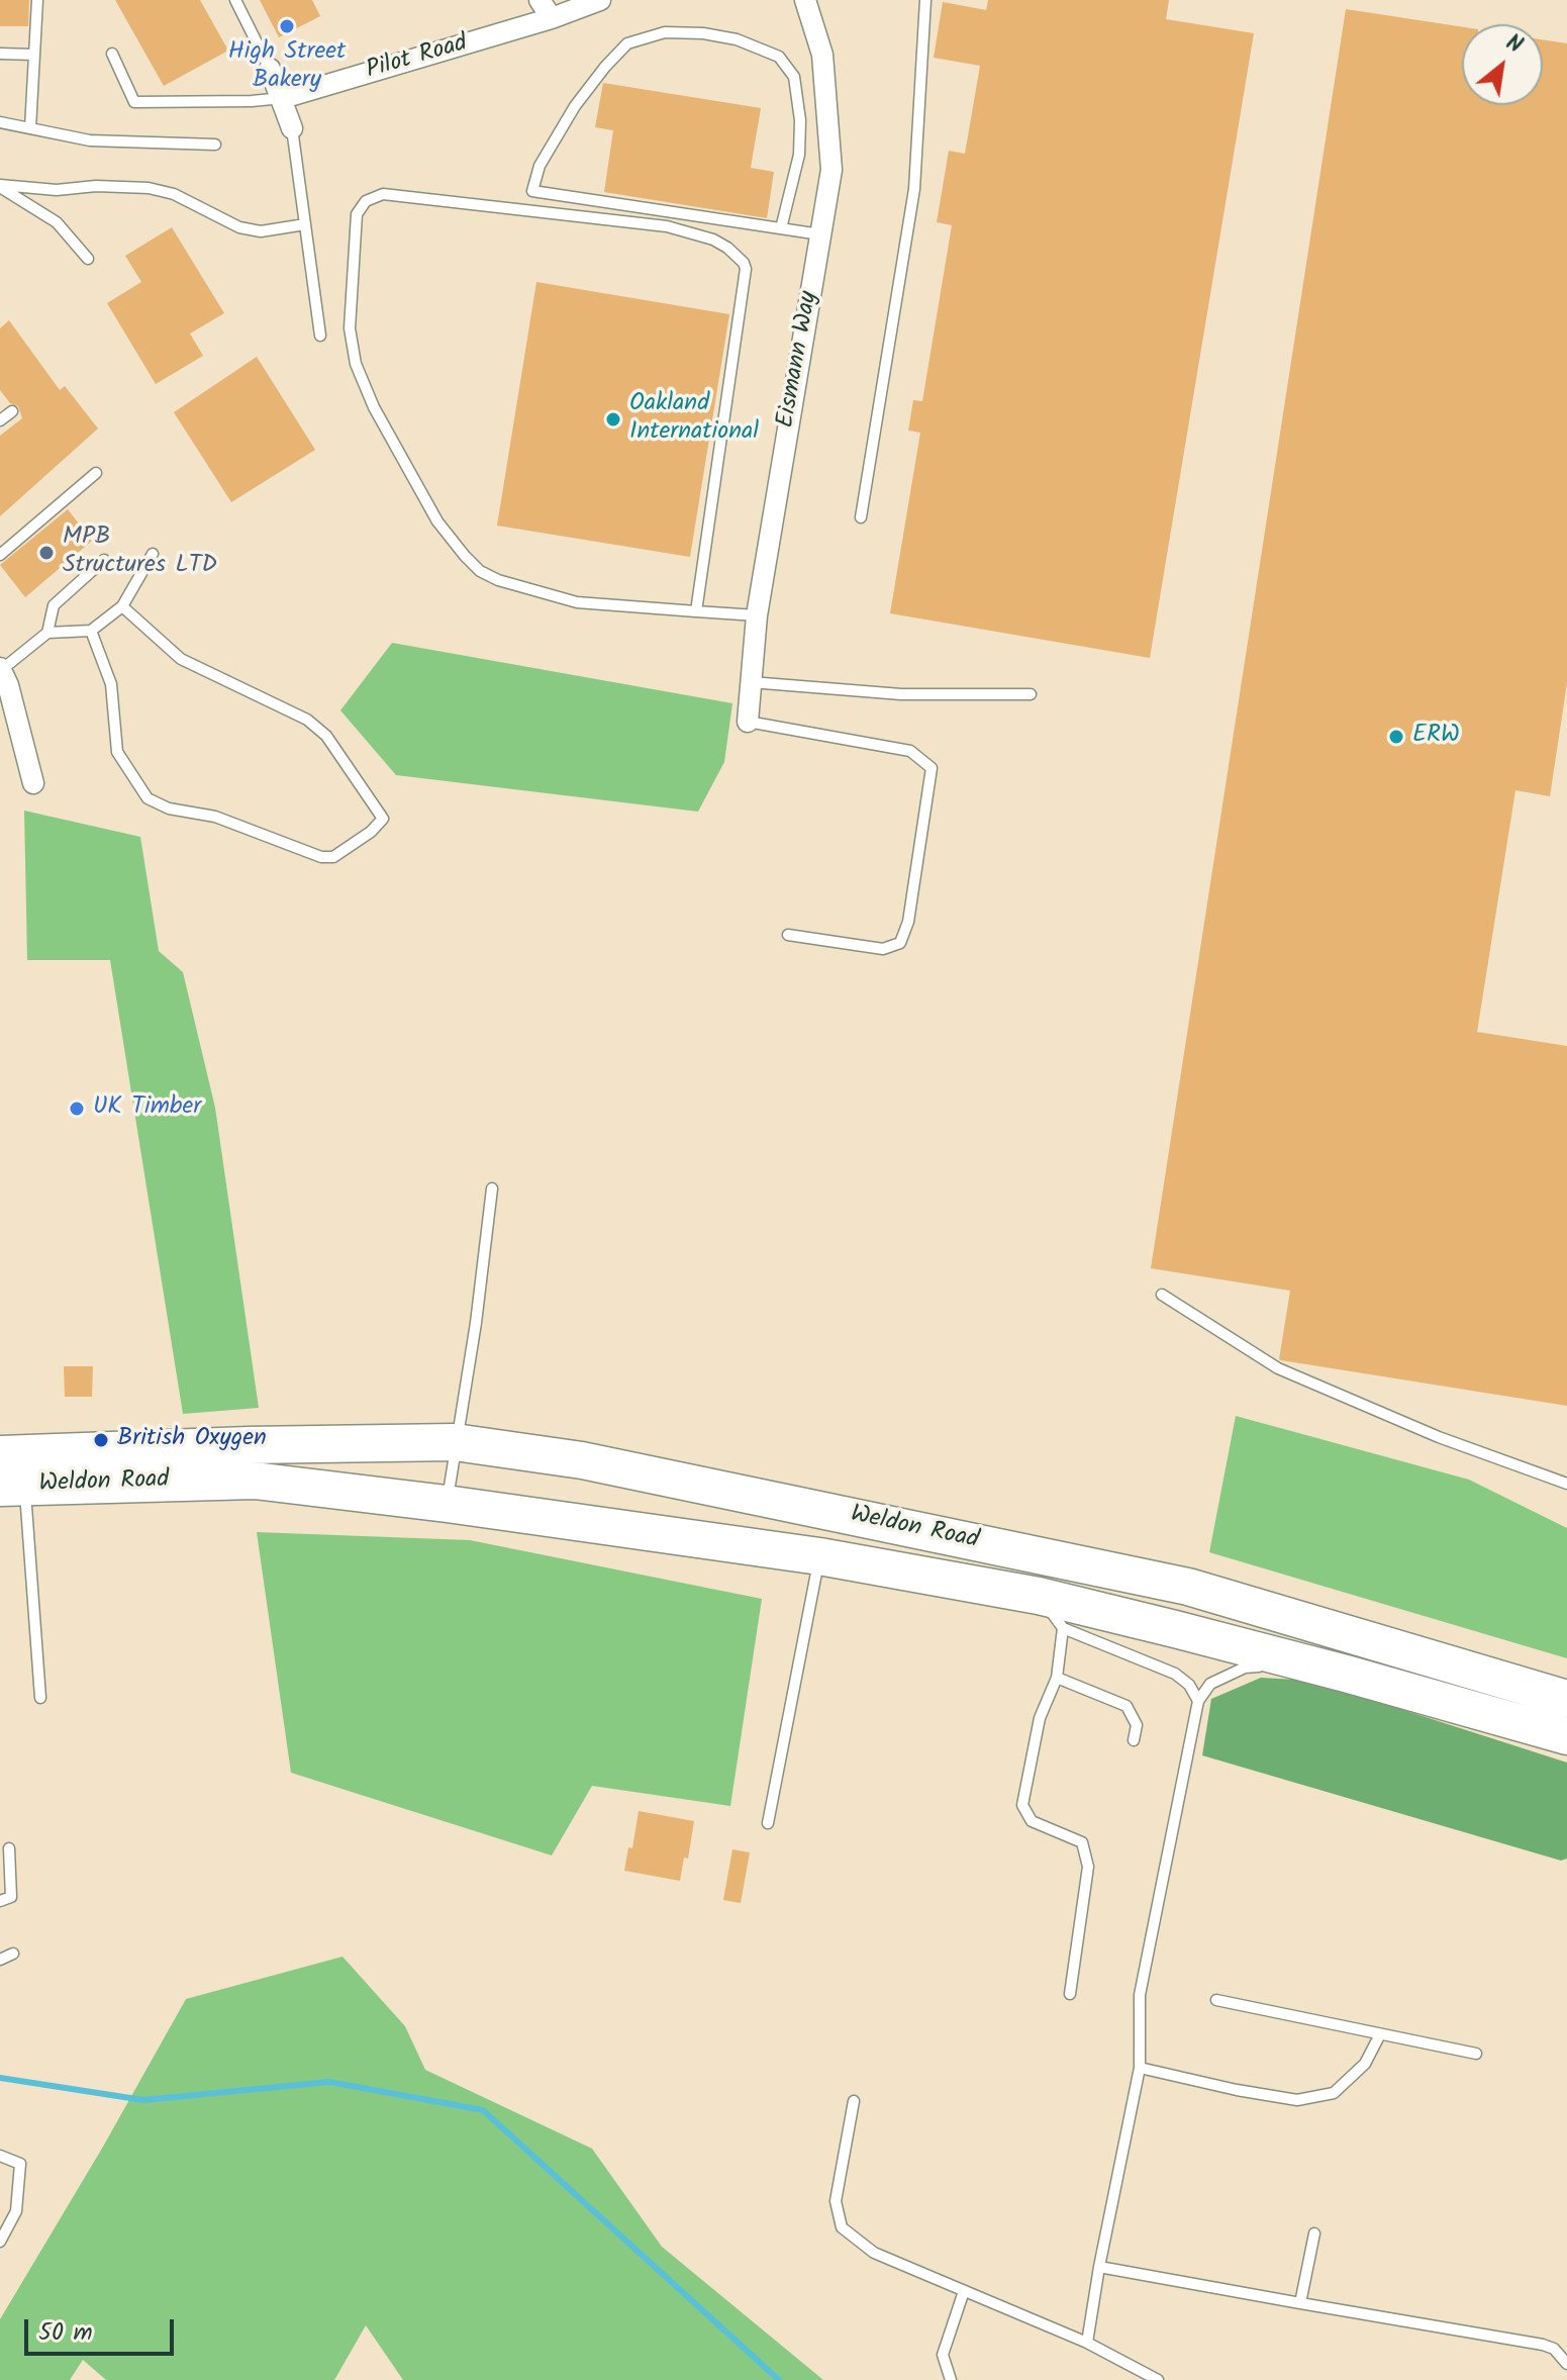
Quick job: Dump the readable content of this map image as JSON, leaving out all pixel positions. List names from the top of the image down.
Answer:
{
  "streets": {
    "highway": ["Weldon Road"],
    "street": ["Pilot Road", "Eismann Way"]
  },
  "places": [
    "High Street Bakery",
    "Oakland International",
    "MPB Structures LTD",
    "ERW",
    "UK Timber",
    "British Oxygen"
  ],
  "scale_bar": "50 m",
  "north": "top right"
}
